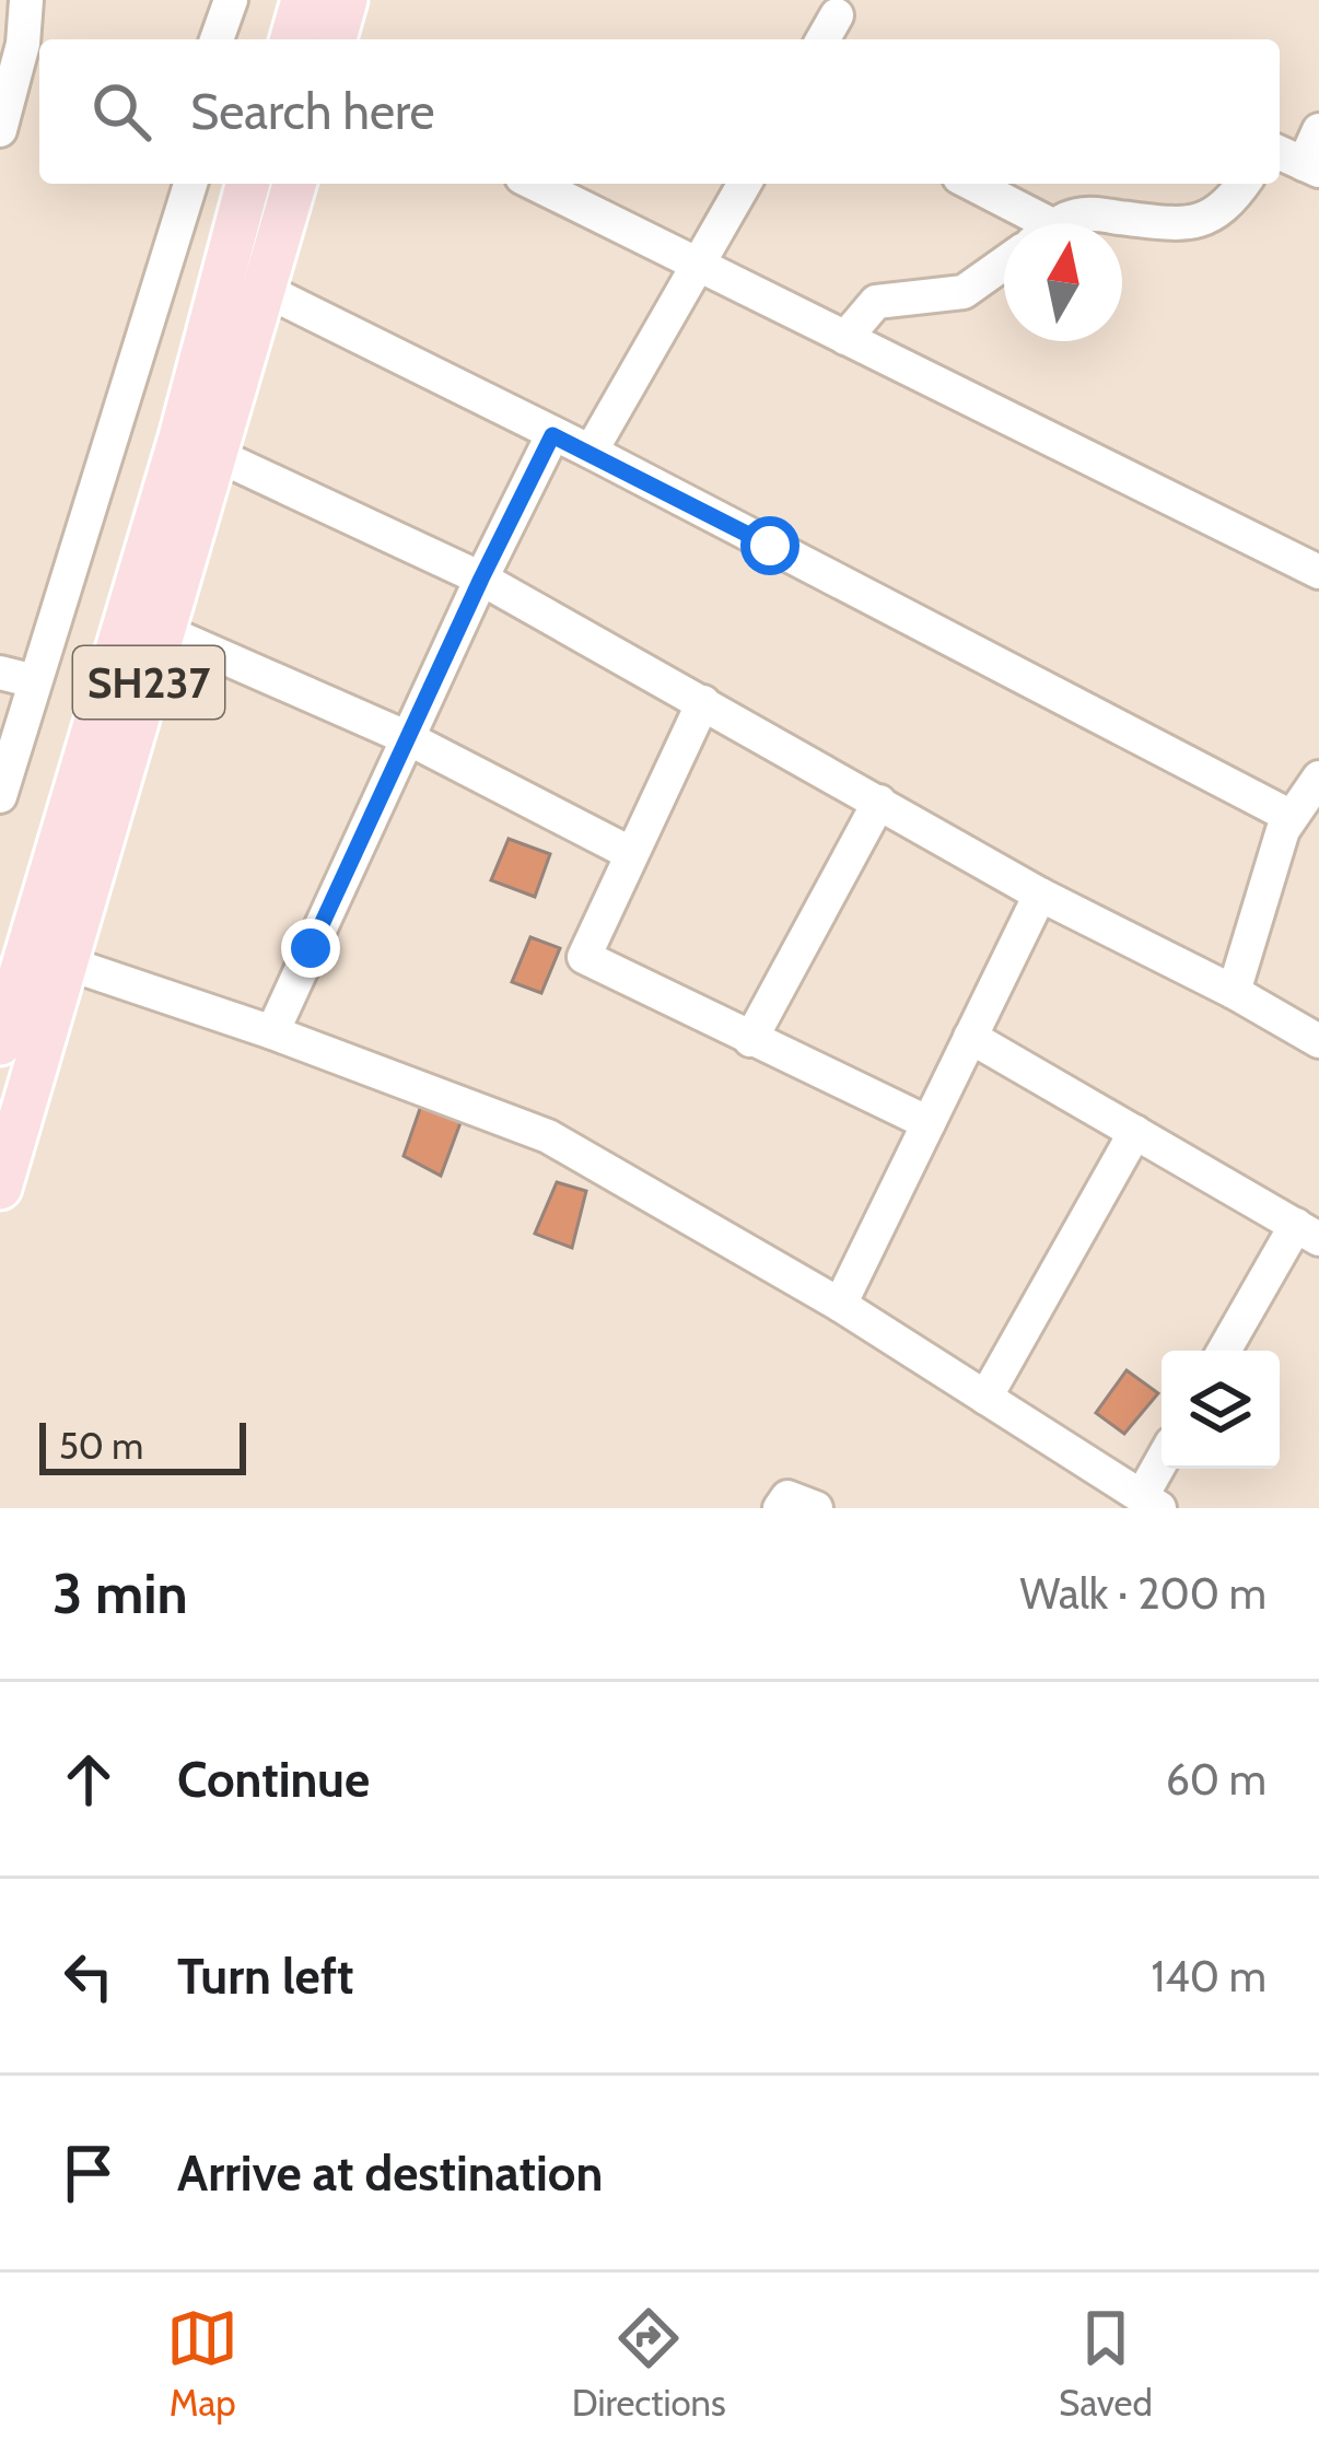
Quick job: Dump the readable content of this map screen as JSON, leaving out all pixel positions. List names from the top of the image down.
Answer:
{
  "streets": {
    "main road": ["SH237"]
  },
  "scale_bar": "50 m",
  "north": "top",
  "page": {
    "search": "Search here",
    "scale": "50 m",
    "heading": ["3 min", "Walk · 200 m"],
    "list": [
      ["Continue", "60 m"],
      ["Turn left", "140 m"],
      "Arrive at destination"
    ],
    "nav": ["Map", "Directions", "Saved"]
  }
}
